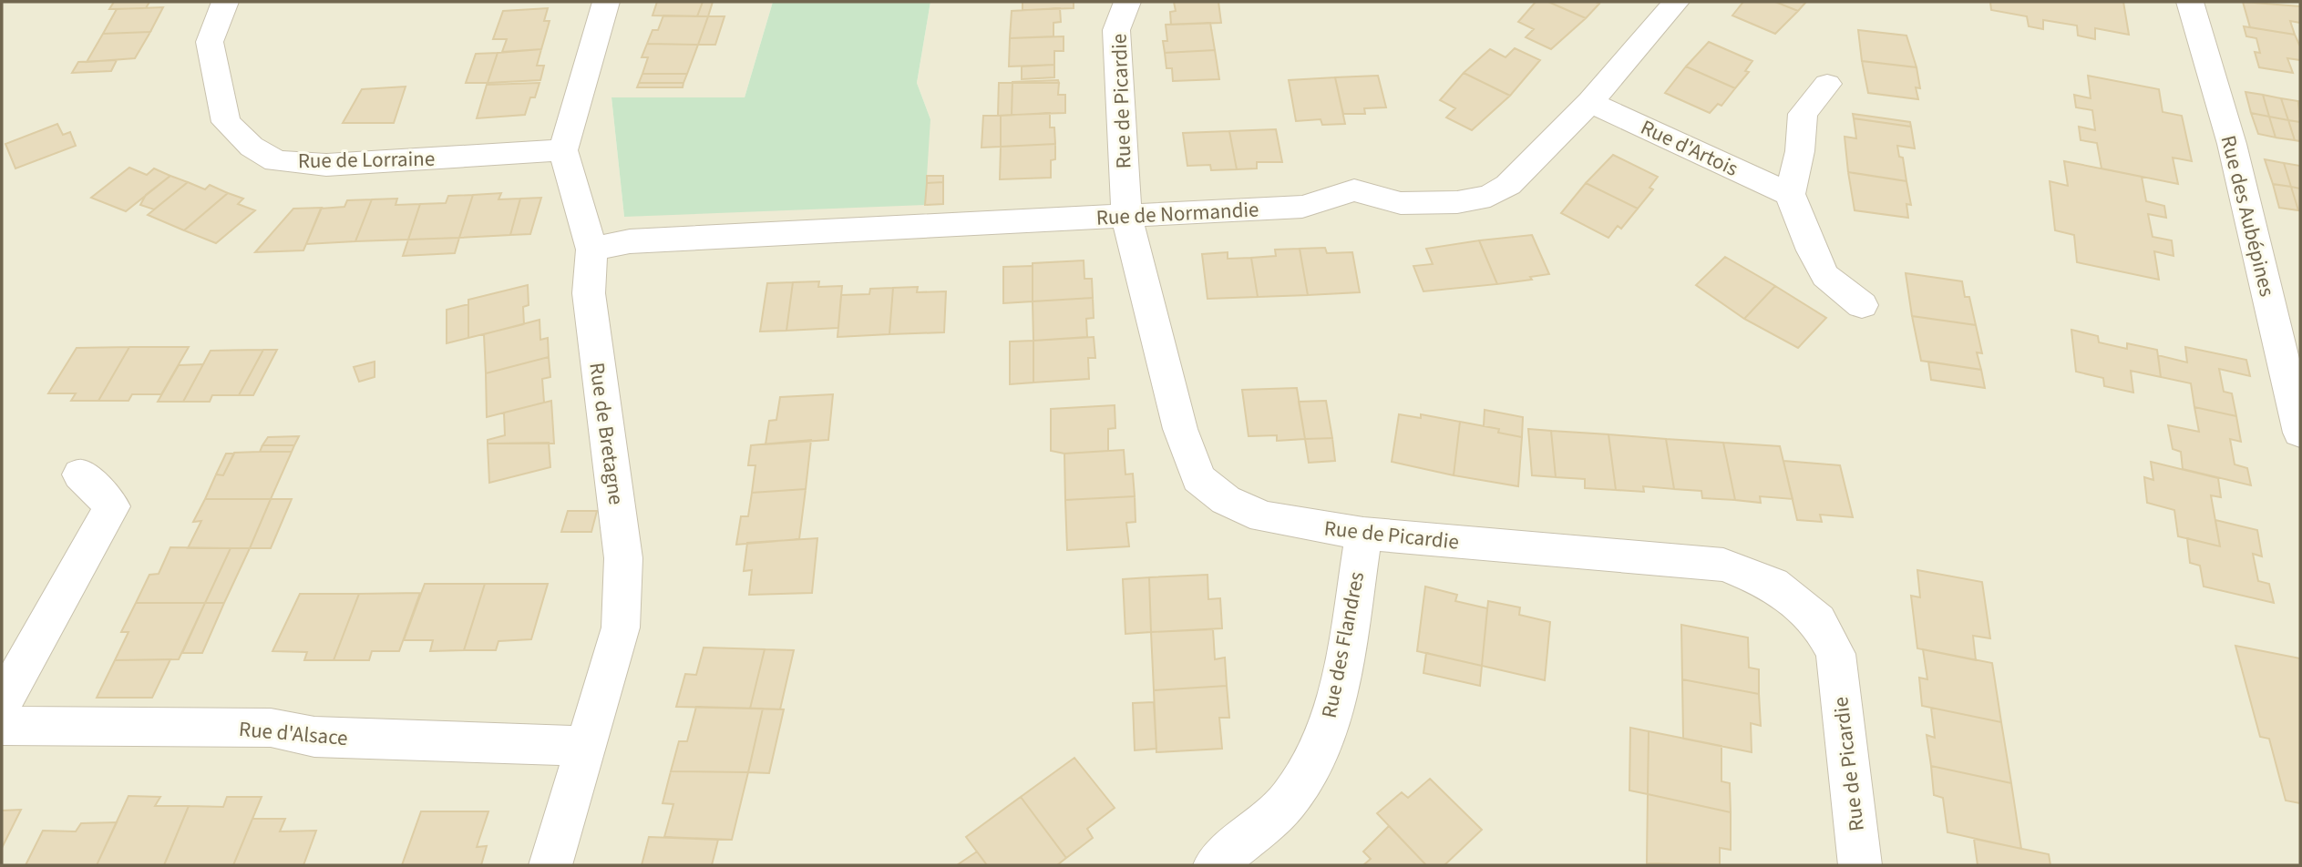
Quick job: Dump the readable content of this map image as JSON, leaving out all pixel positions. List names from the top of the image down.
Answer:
{
  "streets": {
    "street": [
      "Rue de Picardie",
      "Rue d'Artois",
      "Rue de Lorraine",
      "Rue de Normandie",
      "Rue des Aubépines",
      "Rue de Bretagne",
      "Rue des Flandres",
      "Rue d'Alsace"
    ]
  },
  "crossings": [
    ["Rue de Picardie", "Rue de Normandie"],
    ["Rue de Picardie", "Rue des Flandres"],
    ["Rue d'Artois", "Rue de Normandie"],
    ["Rue de Lorraine", "Rue de Bretagne"],
    ["Rue de Normandie", "Rue de Bretagne"],
    ["Rue de Bretagne", "Rue d'Alsace"]
  ]
}
